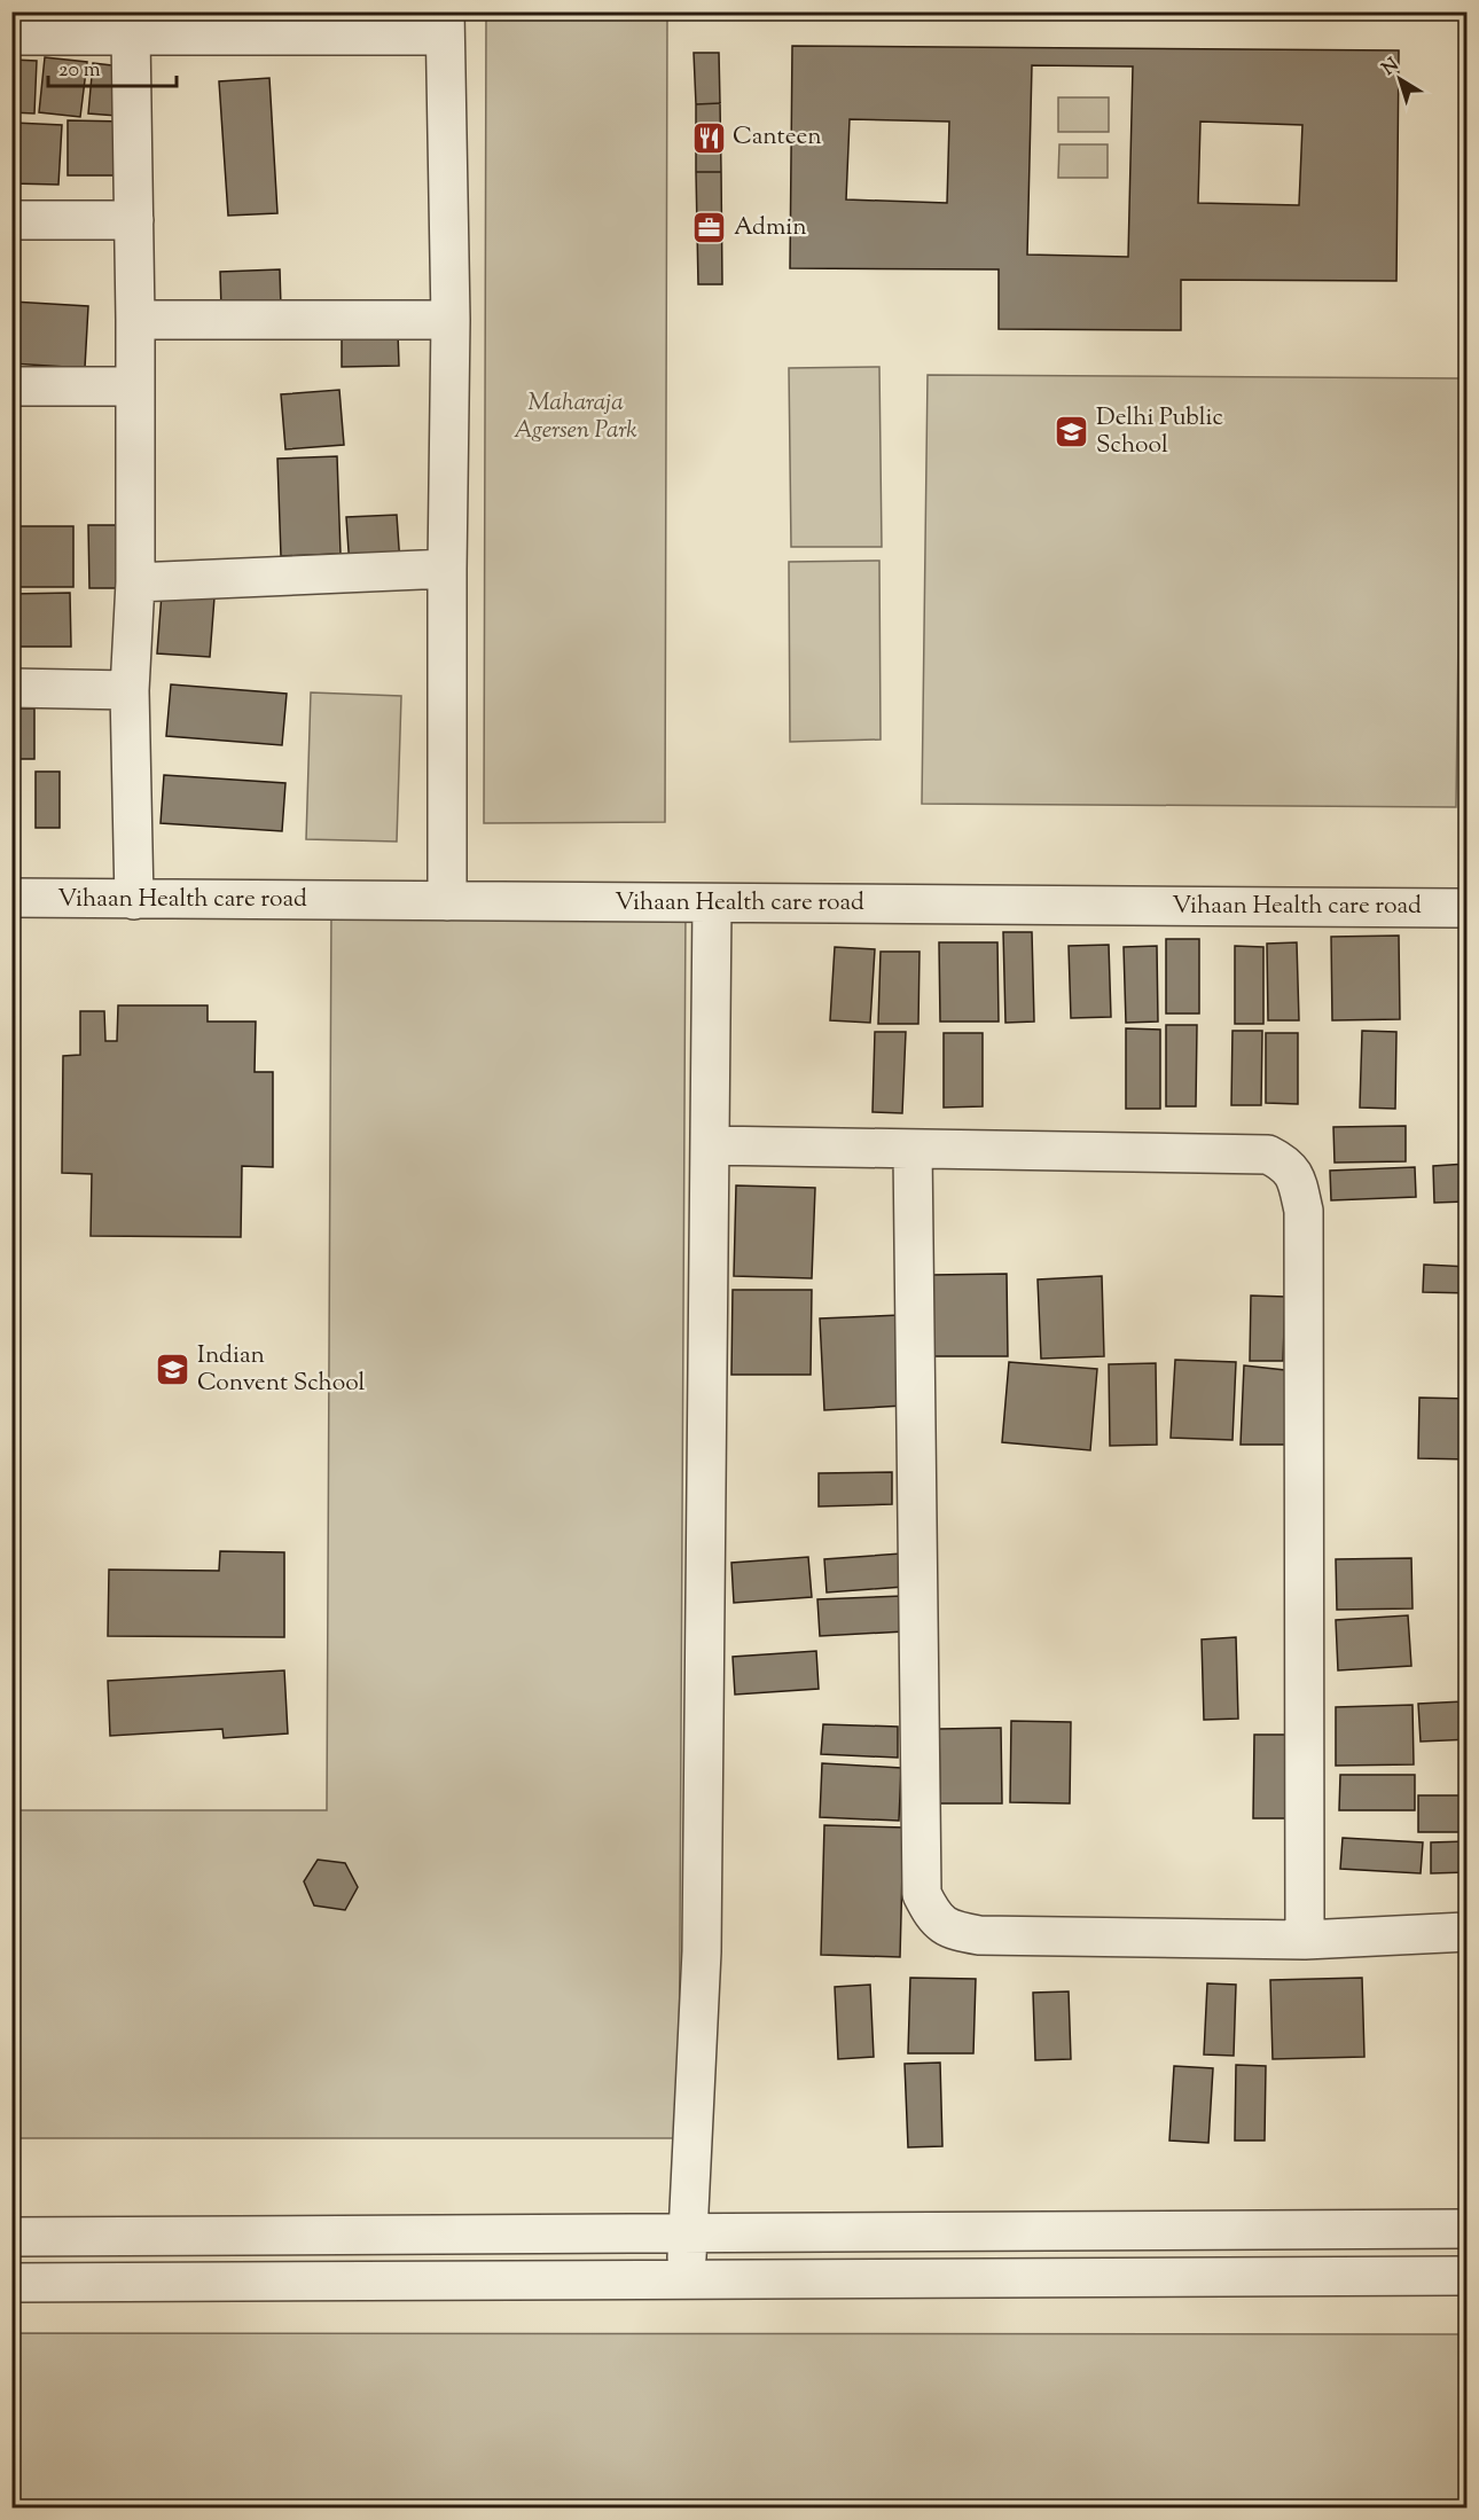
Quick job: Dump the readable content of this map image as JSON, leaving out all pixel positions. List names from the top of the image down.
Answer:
{
  "streets": {
    "street": ["Vihaan Health care road"]
  },
  "parks": ["Maharaja Agersen Park"],
  "places": {
    "restaurant": ["Canteen"],
    "office": ["Admin"],
    "school or university": ["Delhi Public School", "Indian Convent School"]
  },
  "scale_bar": "20 m",
  "north": "top left"
}
